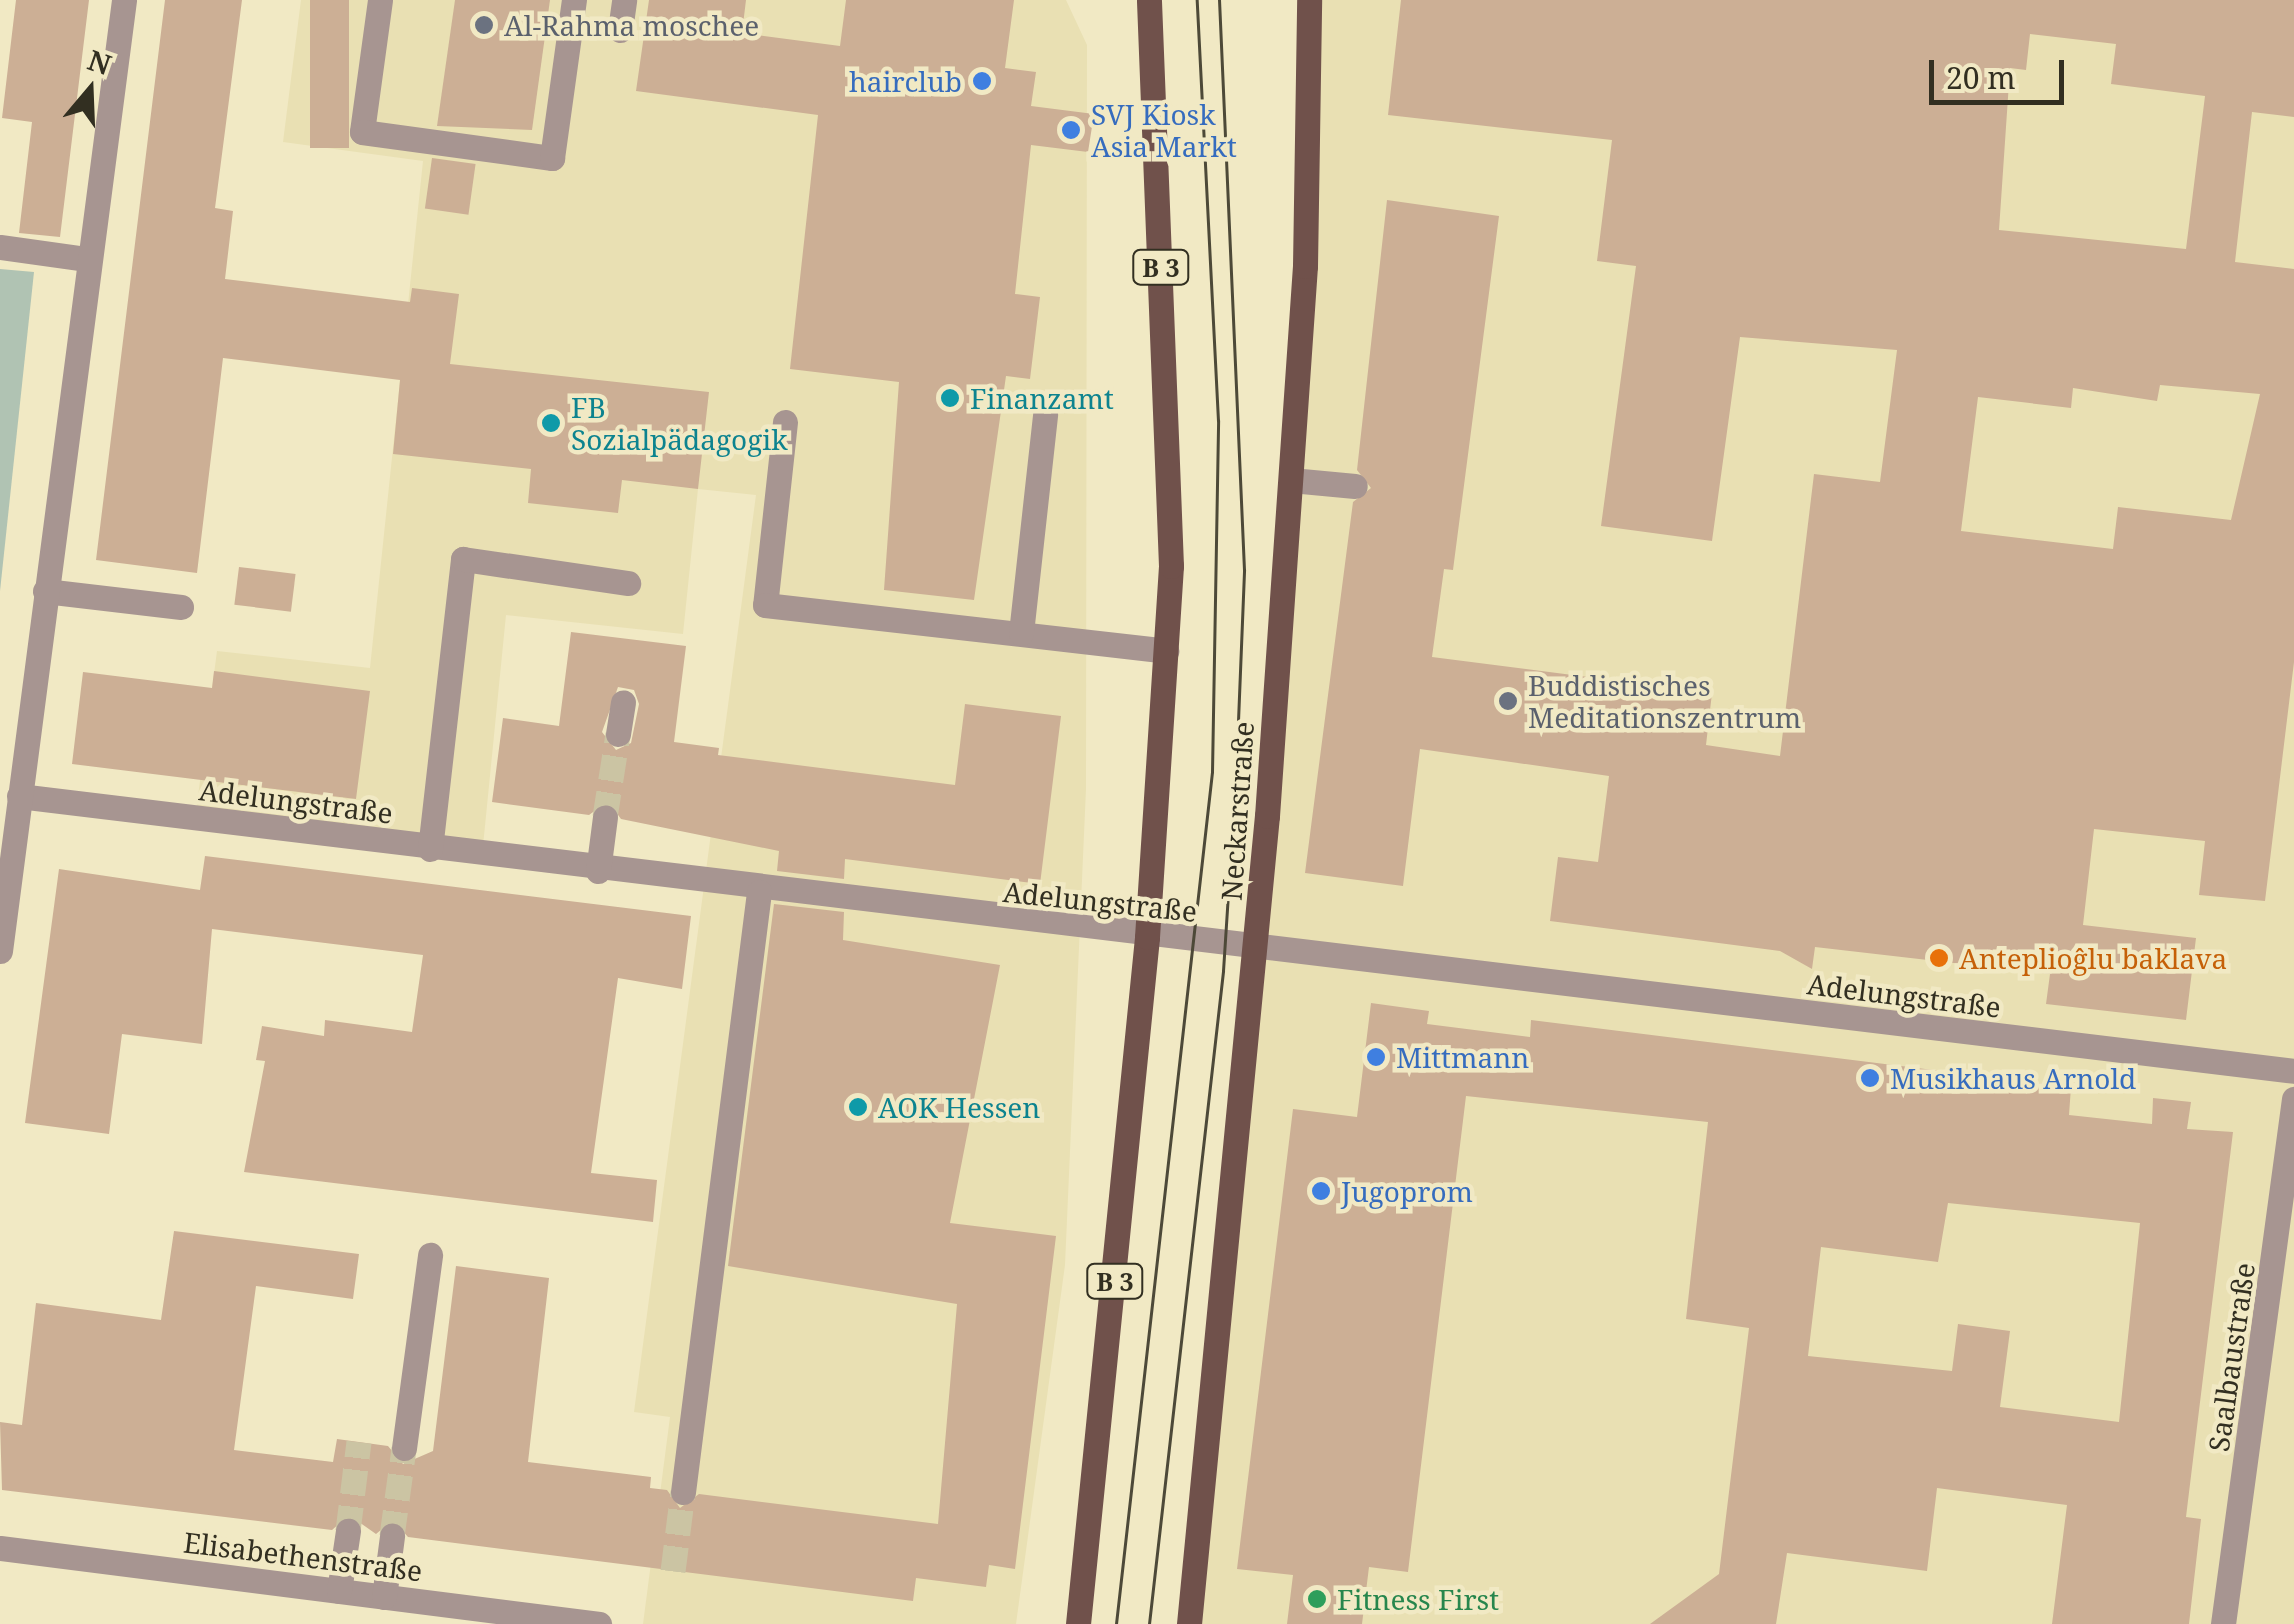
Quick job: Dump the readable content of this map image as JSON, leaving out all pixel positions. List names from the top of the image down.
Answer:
{
  "streets": {
    "main road": ["B 3", "Neckarstraße"],
    "street": ["Adelungstraße", "Saalbaustraße", "Elisabethenstraße"]
  },
  "crossings": [
    ["B 3", "Adelungstraße"],
    ["Adelungstraße", "Neckarstraße"]
  ],
  "places": [
    "Al-Rahma moschee",
    "hairclub",
    "SVJ Kiosk Asia Markt",
    "Finanzamt",
    "FB Sozialpädagogik",
    "Buddistisches Meditationszentrum",
    "Anteplioĝlu baklava",
    "Mittmann",
    "Musikhaus Arnold",
    "AOK Hessen",
    "Jugoprom",
    "Fitness First"
  ],
  "scale_bar": "20 m",
  "north": "top"
}
